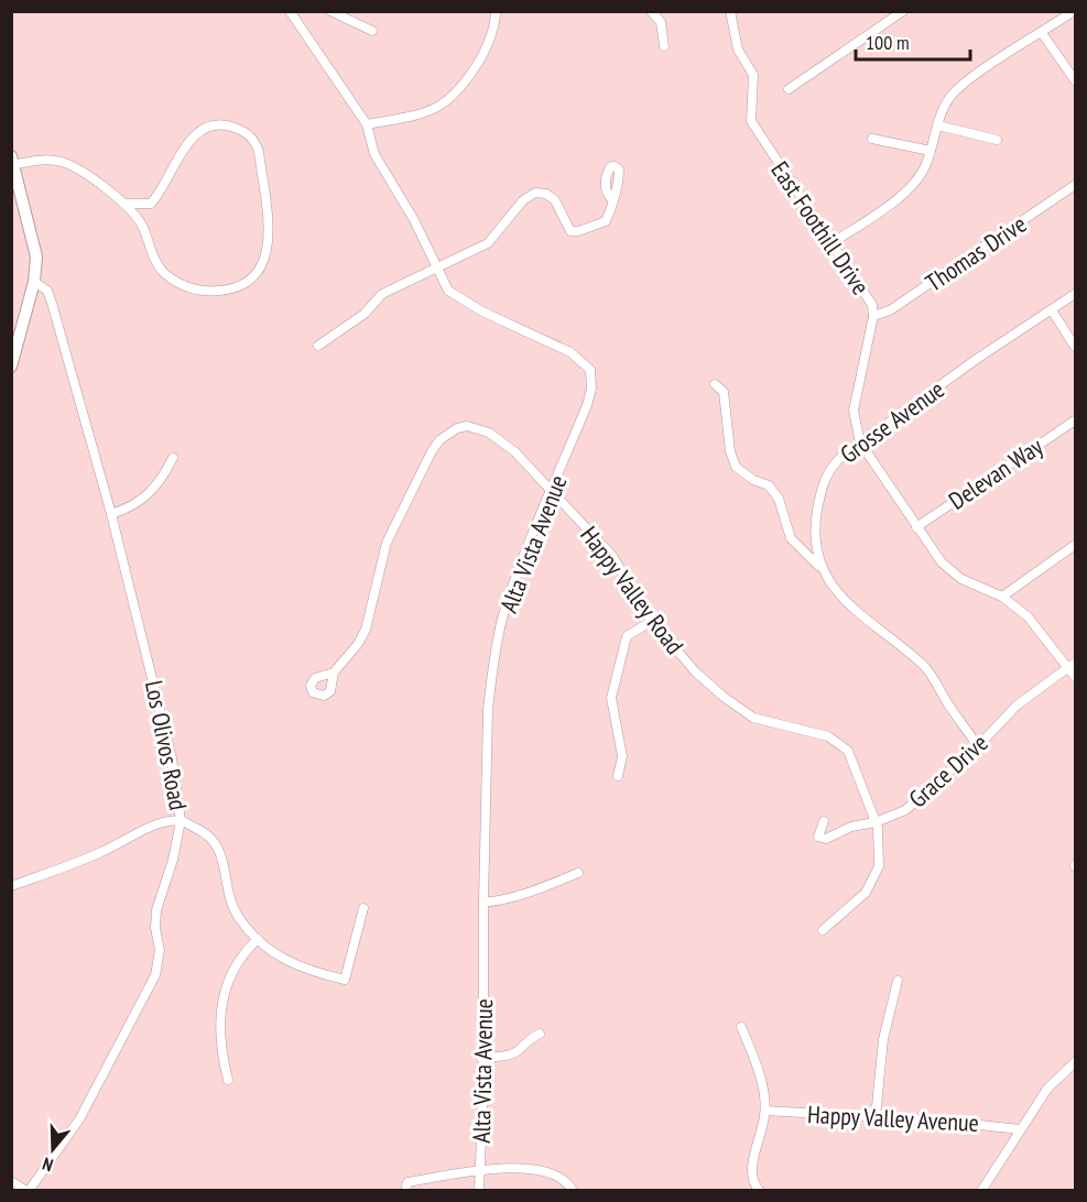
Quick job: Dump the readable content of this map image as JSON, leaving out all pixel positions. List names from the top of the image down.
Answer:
{
  "streets": {
    "street": [
      "East Foothill Drive",
      "Thomas Drive",
      "Grosse Avenue",
      "Delevan Way",
      "Alta Vista Avenue",
      "Happy Valley Road",
      "Los Olivos Road",
      "Grace Drive",
      "Happy Valley Avenue"
    ]
  },
  "crossings": [
    ["East Foothill Drive", "Thomas Drive"],
    ["East Foothill Drive", "Grosse Avenue"],
    ["East Foothill Drive", "Delevan Way"],
    ["East Foothill Drive", "Grace Drive"],
    ["Grosse Avenue", "Grace Drive"],
    ["Alta Vista Avenue", "Happy Valley Road"],
    ["Happy Valley Road", "Grace Drive"]
  ],
  "scale_bar": "100 m",
  "north": "bottom"
}
